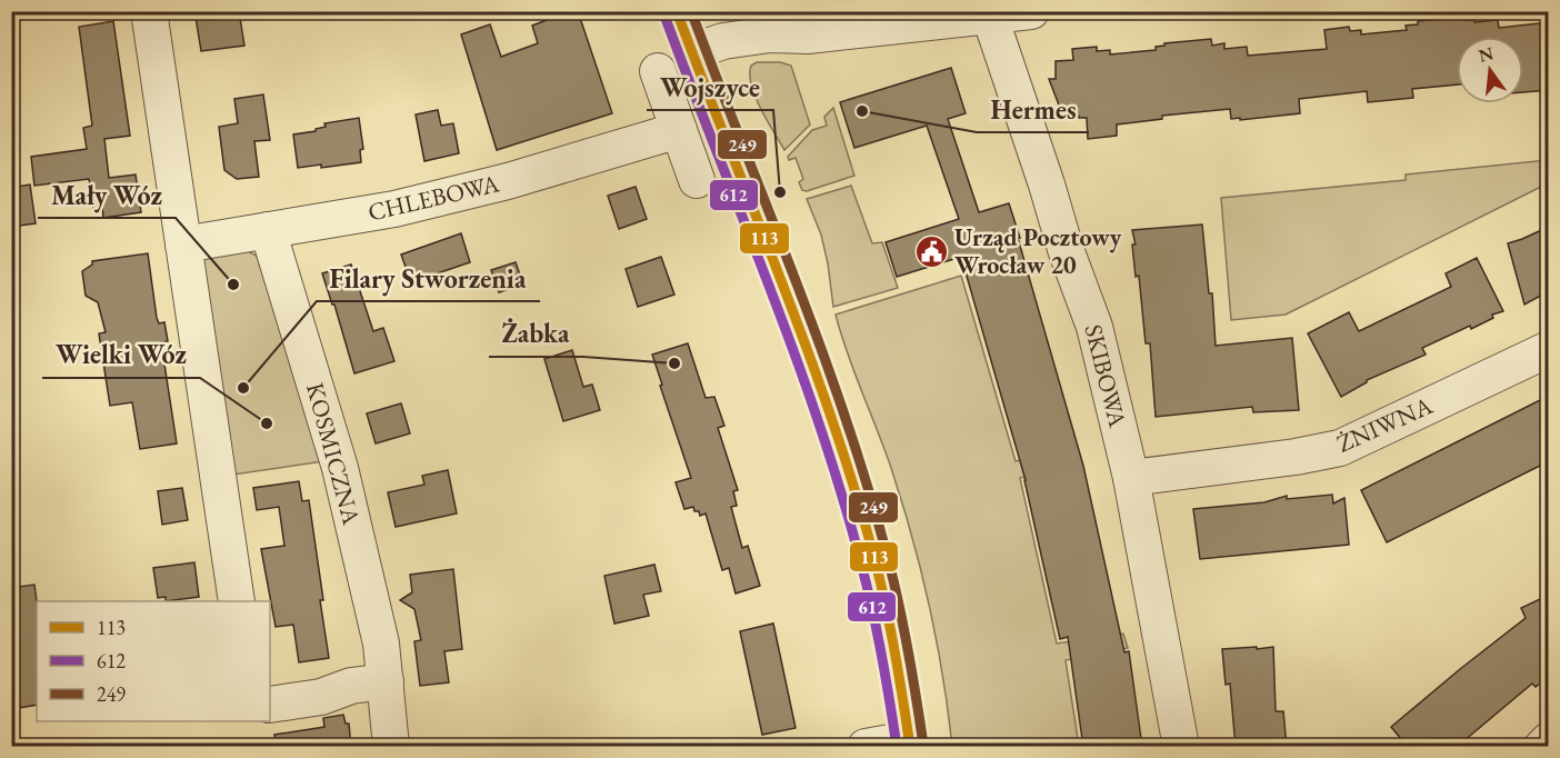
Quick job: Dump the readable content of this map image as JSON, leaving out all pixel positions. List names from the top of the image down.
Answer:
{
  "streets": {
    "street": [
      "CHLEBOWA",
      "SKIBOWA",
      "ŻNIWNA",
      "KOSMICZNA"
    ]
  },
  "crossings": [
    ["CHLEBOWA", "KOSMICZNA"],
    ["SKIBOWA", "ŻNIWNA"]
  ],
  "places": {
    "other": [
      "Hermes",
      "Wojszyce",
      "Mały Wóz",
      "Żabka",
      "Filary Stworzenia",
      "Wielki Wóz"
    ],
    "public building": ["Urząd Pocztowy Wrocław 20"]
  },
  "lines": ["transit line 113", "transit line 249", "transit line 612"],
  "legend": ["113", "612", "249"],
  "north": "top"
}
